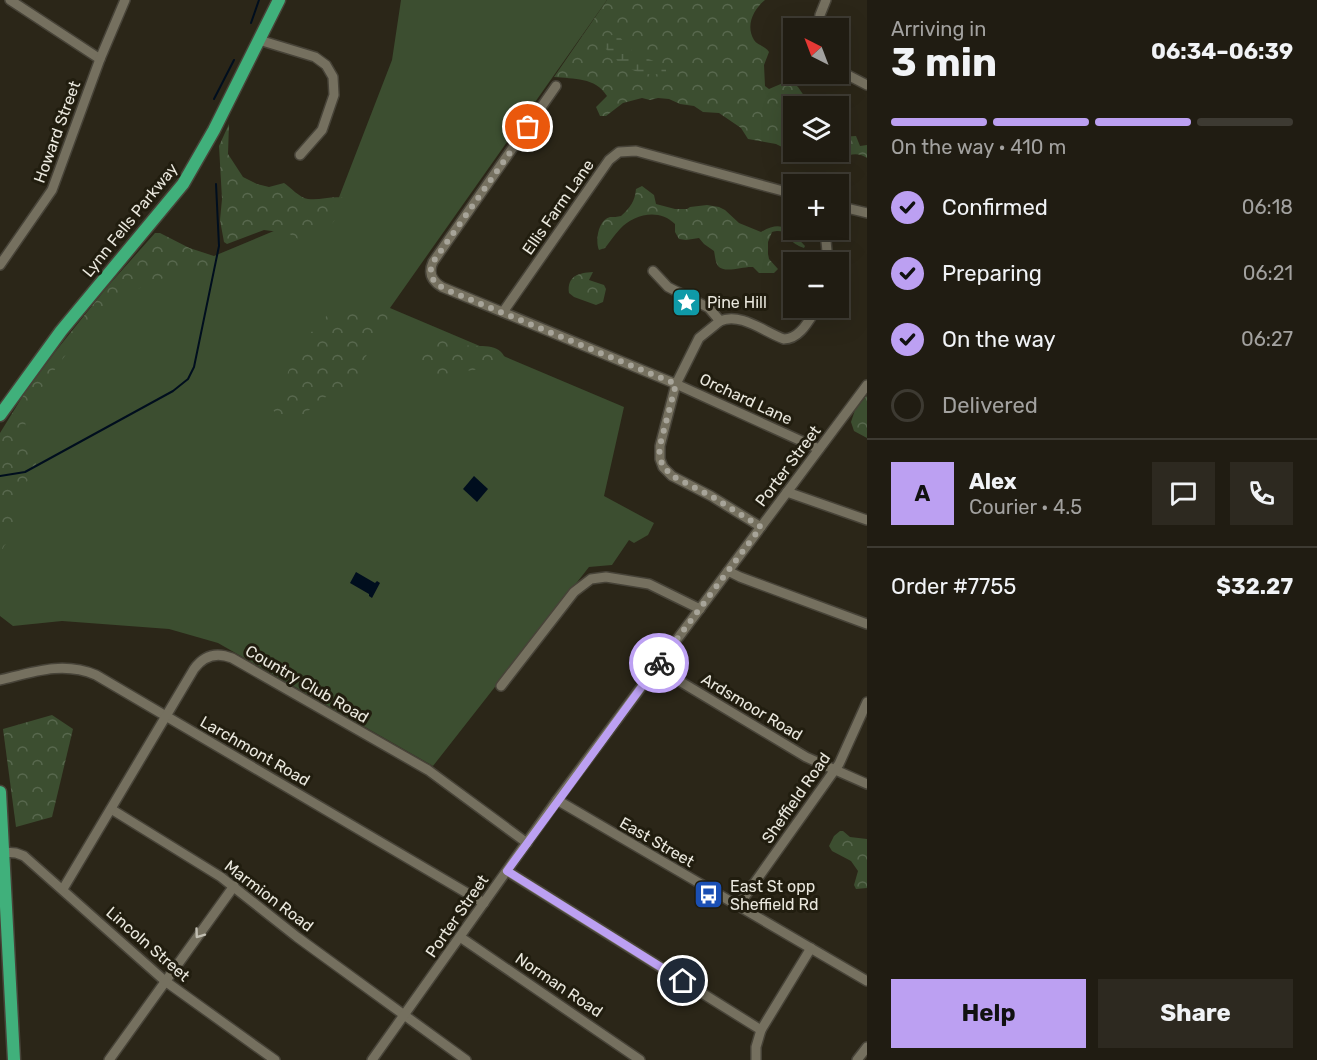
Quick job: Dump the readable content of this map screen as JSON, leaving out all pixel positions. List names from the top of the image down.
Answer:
{
  "streets": {
    "main road": ["Lynn Fells Parkway"],
    "street": [
      "Howard Street",
      "Ellis Farm Lane",
      "Orchard Lane",
      "Porter Street",
      "Country Club Road",
      "Ardsmoor Road",
      "Larchmont Road",
      "Sheffield Road",
      "East Street",
      "Marmion Road",
      "Lincoln Street",
      "Norman Road"
    ]
  },
  "crossings": [
    ["Ellis Farm Lane", "Orchard Lane"],
    ["Orchard Lane", "Porter Street"],
    ["Porter Street", "Country Club Road"],
    ["Porter Street", "Ardsmoor Road"],
    ["Porter Street", "Larchmont Road"],
    ["Porter Street", "East Street"],
    ["Porter Street", "Marmion Road"],
    ["Porter Street", "Norman Road"],
    ["Country Club Road", "Larchmont Road"],
    ["Country Club Road", "Marmion Road"],
    ["Country Club Road", "Lincoln Street"],
    ["Ardsmoor Road", "Sheffield Road"],
    ["Sheffield Road", "East Street"]
  ],
  "places": {
    "place": ["Pine Hill"],
    "bus stop": ["East St opp Sheffield Rd"]
  },
  "north": "top left",
  "page": {
    "heading": ["3 min", "Arriving in", "06:34–06:39"],
    "panel": [
      "Alex",
      "Courier · 4.5",
      "Order #7755",
      "$32.27"
    ],
    "map_buttons": ["+", "−"],
    "bar": "On the way · 410 m",
    "list": [
      ["Confirmed", "06:18"],
      ["Preparing", "06:21"],
      ["On the way", "06:27"],
      "Delivered"
    ],
    "round": "A",
    "buttons": ["Help", "Share"]
  }
}
